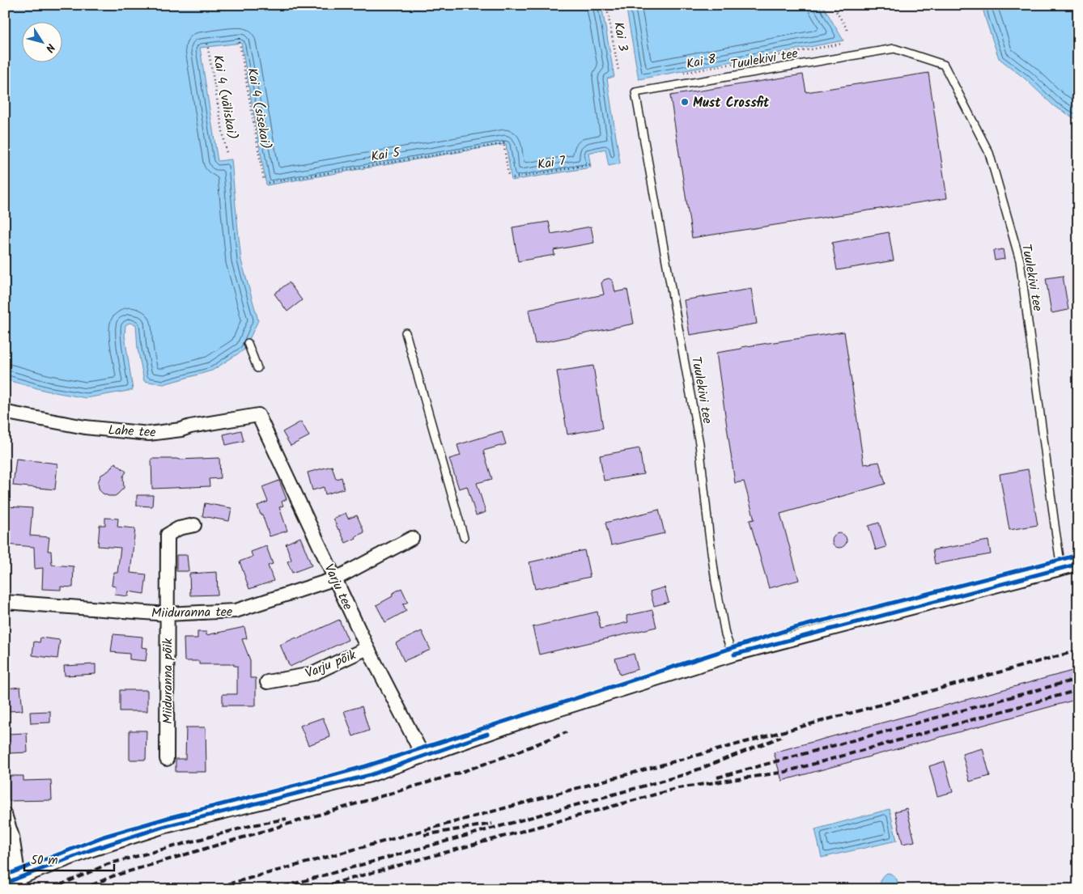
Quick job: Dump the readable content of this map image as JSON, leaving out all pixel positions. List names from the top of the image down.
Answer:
{
  "streets": {
    "street": [
      "Lahe tee",
      "Varju tee",
      "Miiduranna tee",
      "Varju põik",
      "Miiduranna põik"
    ],
    "lane": ["Tuulekivi tee"],
    "path": [
      "Kai 3",
      "Kai 8",
      "Kai 4 (väliskai)",
      "Kai 4 (sisekai)",
      "Kai 5",
      "Kai 7"
    ]
  },
  "crossings": [
    ["Lahe tee", "Varju tee"],
    ["Varju tee", "Miiduranna tee"],
    ["Varju tee", "Varju põik"],
    ["Miiduranna tee", "Miiduranna põik"]
  ],
  "places": ["Must Crossfit"],
  "scale_bar": "50 m",
  "north": "bottom right"
}
